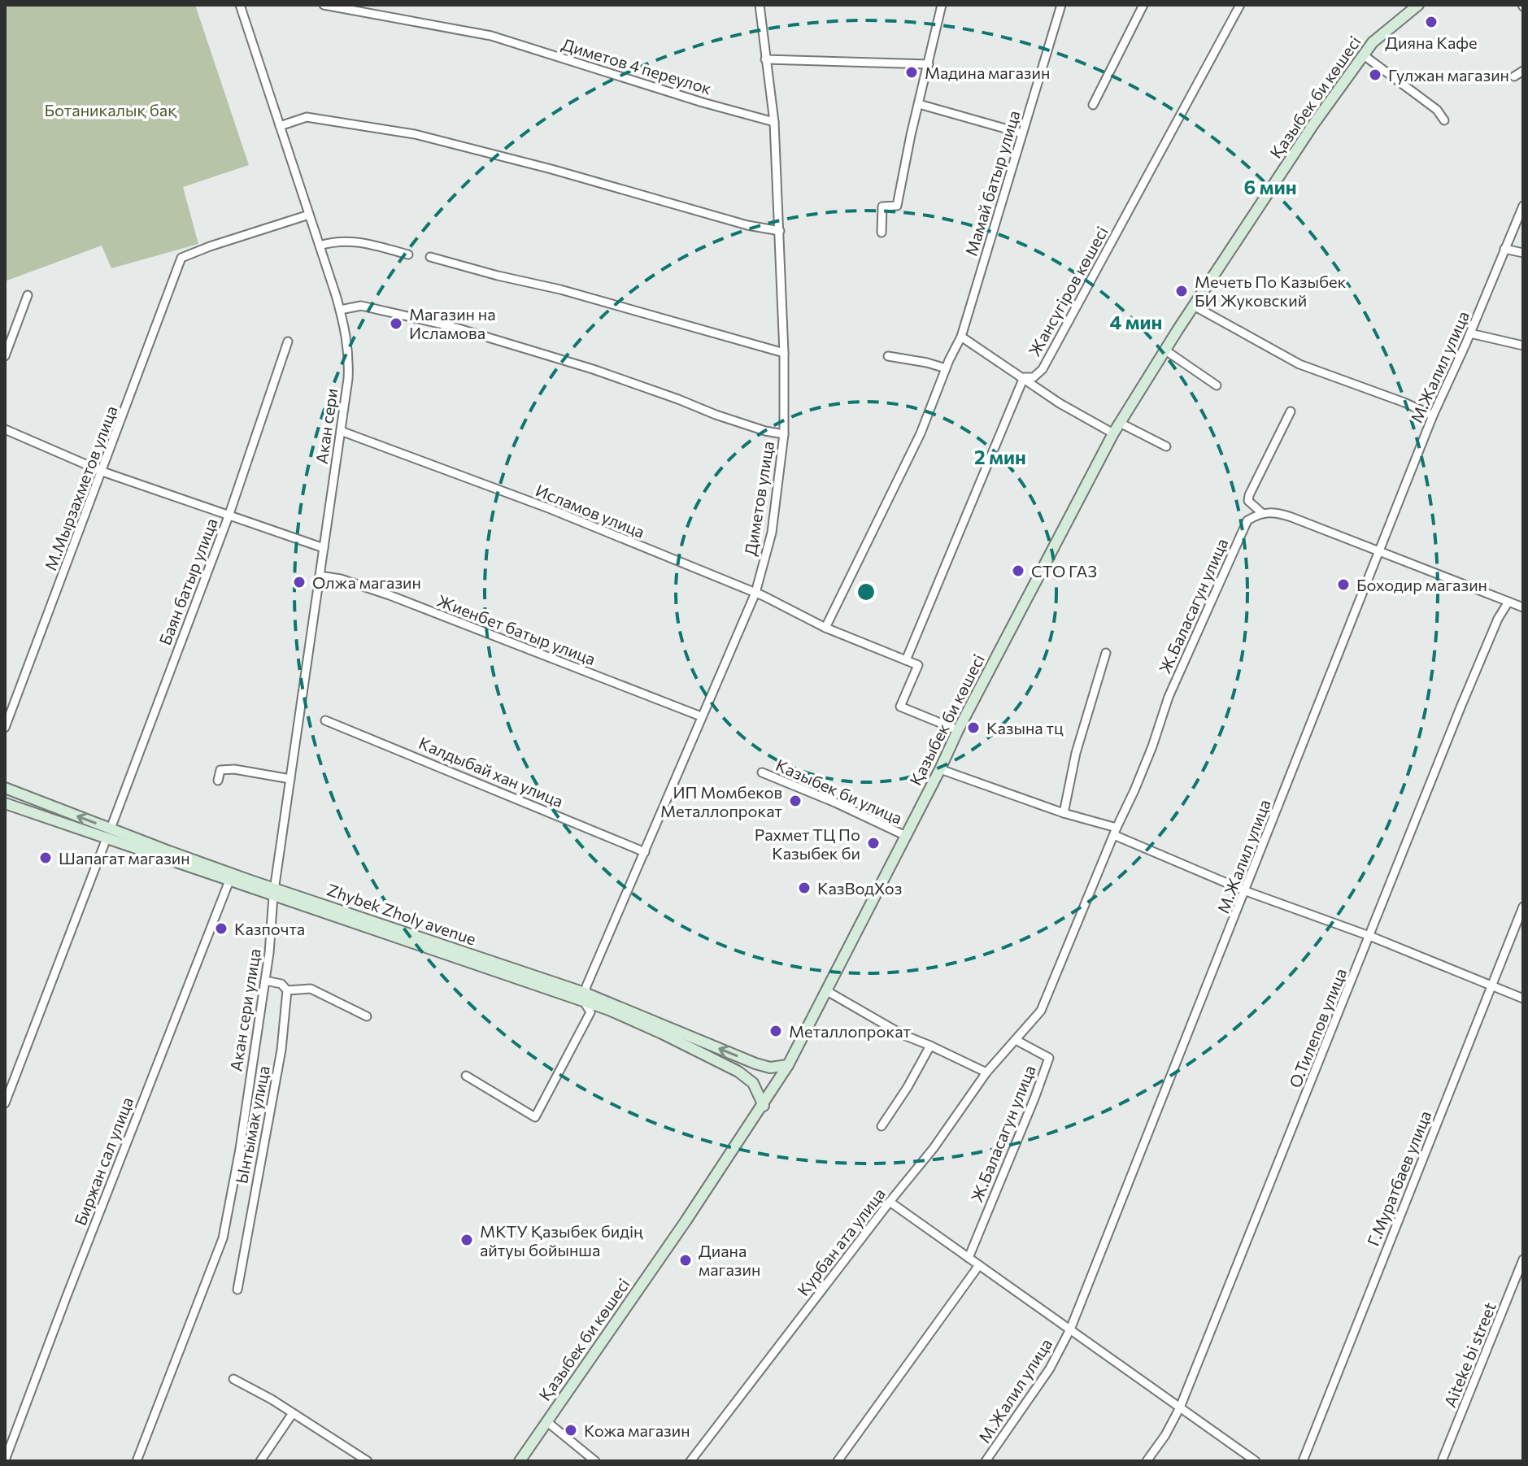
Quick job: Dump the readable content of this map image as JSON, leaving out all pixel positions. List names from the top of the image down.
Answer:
{
  "streets": {
    "main road": ["Қазыбек би көшесі", "Zhybek Zholy avenue"],
    "street": [
      "Диметов 4 переулок",
      "Мамай батыр улица",
      "Жансүгіров көшесі",
      "М.Жалил улица",
      "Акан сери",
      "М.Мырзахметов улица",
      "Диметов улица",
      "Исламов улица",
      "Баян батыр улица",
      "Ж.Баласагун улица",
      "Жиенбет батыр улица",
      "Калдыбай хан улица",
      "Казыбек би улица",
      "Акан сери улица",
      "О.Тилепов улица",
      "Ынтымак улица",
      "Биржан сал улица",
      "Г.Муратбаев улица",
      "Курбан ата улица",
      "Aiteke bi street"
    ]
  },
  "crossings": [
    ["Диметов 4 переулок", "Диметов улица"],
    ["Қазыбек би көшесі", "Казыбек би улица"],
    ["Қазыбек би көшесі", "Zhybek Zholy avenue"],
    ["Мамай батыр улица", "Исламов улица"],
    ["Жансүгіров көшесі", "Исламов улица"],
    ["Акан сери", "М.Мырзахметов улица"],
    ["Акан сери", "Исламов улица"],
    ["Акан сери", "Акан сери улица"],
    ["Диметов улица", "Исламов улица"],
    ["Диметов улица", "Жиенбет батыр улица"],
    ["Диметов улица", "Калдыбай хан улица"],
    ["Диметов улица", "Zhybek Zholy avenue"],
    ["Баян батыр улица", "Zhybek Zholy avenue"],
    ["Ж.Баласагун улица", "Курбан ата улица"],
    ["Жиенбет батыр улица", "Акан сери улица"],
    ["Zhybek Zholy avenue", "Акан сери улица"],
    ["Zhybek Zholy avenue", "Биржан сал улица"]
  ],
  "parks": ["Ботаникалық бақ"],
  "places": [
    "Дияна Кафе",
    "Мадина магазин",
    "Гулжан магазин",
    "Мечеть По Казыбек БИ Жуковский",
    "Магазин на Исламова",
    "СТО ГАЗ",
    "Олжа магазин",
    "Боходир магазин",
    "Казына тц",
    "ИП Момбеков Металлопрокат",
    "Рахмет ТЦ По Казыбек би",
    "Шапагат магазин",
    "КазВодХоз",
    "Казпочта",
    "Металлопрокат",
    "МКТУ Қазыбек бидің айтуы бойынша",
    "Диана магазин",
    "Кожа магазин"
  ],
  "rings": ["6 мин", "4 мин", "2 мин"]
}
